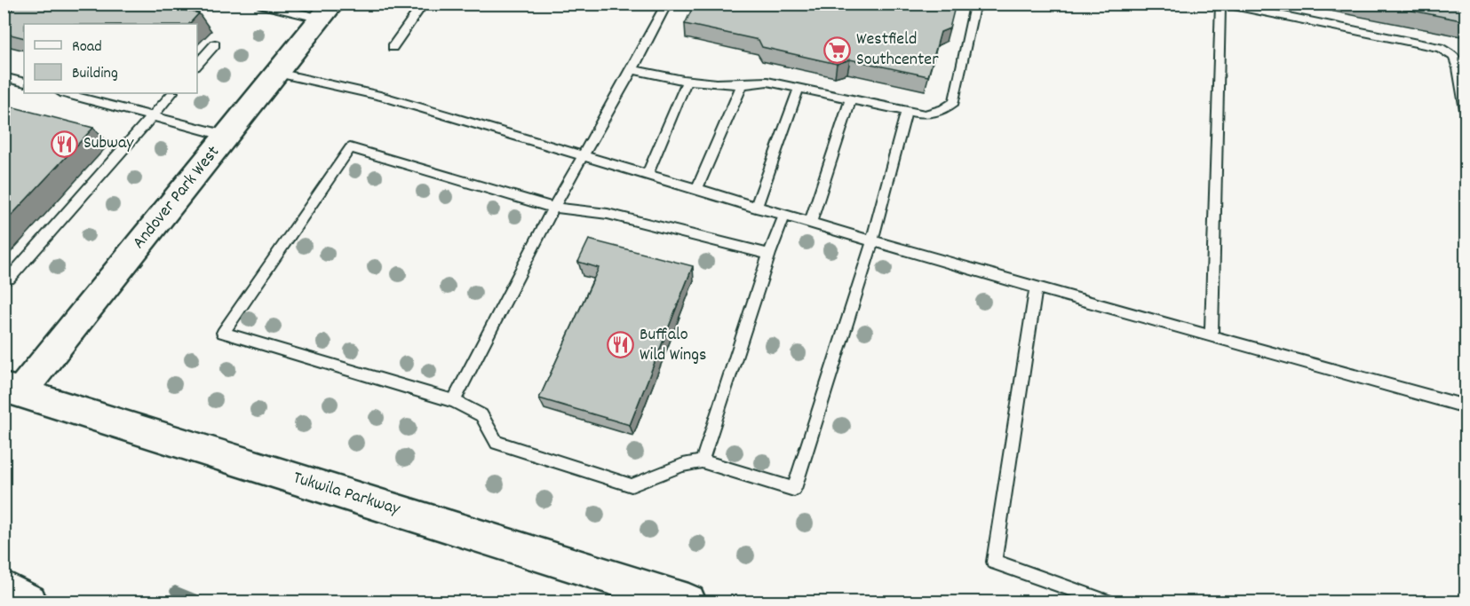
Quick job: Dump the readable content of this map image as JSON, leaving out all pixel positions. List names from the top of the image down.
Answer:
{
  "streets": {
    "main road": ["Andover Park West", "Tukwila Parkway"]
  },
  "crossings": [
    ["Andover Park West", "Tukwila Parkway"]
  ],
  "places": {
    "supermarket": ["Westfield Southcenter"],
    "restaurant": ["Subway", "Buffalo Wild Wings"]
  },
  "legend": ["Road", "Building"]
}
